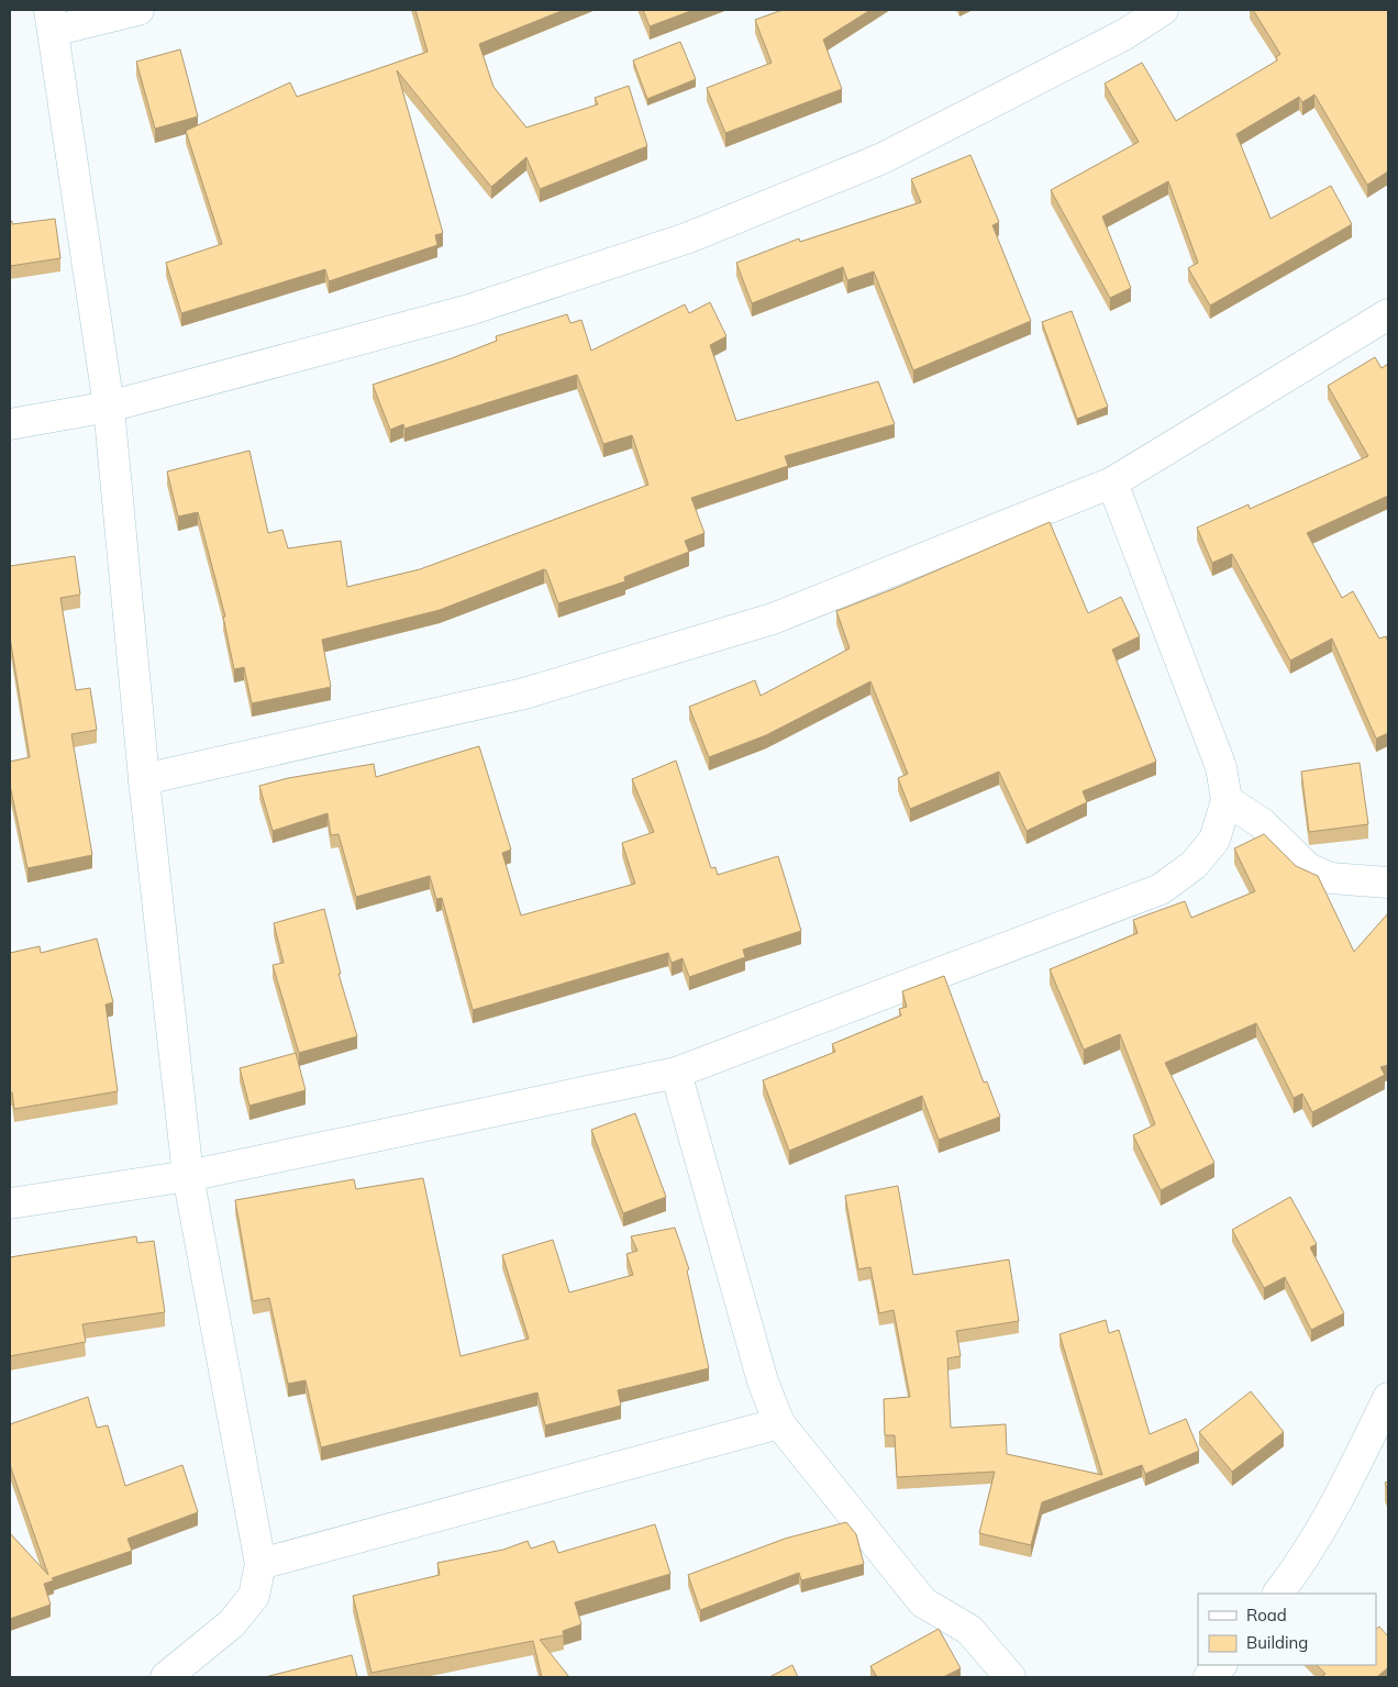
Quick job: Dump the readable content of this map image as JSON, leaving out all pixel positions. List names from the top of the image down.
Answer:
{
  "legend": ["Road", "Building"]
}
